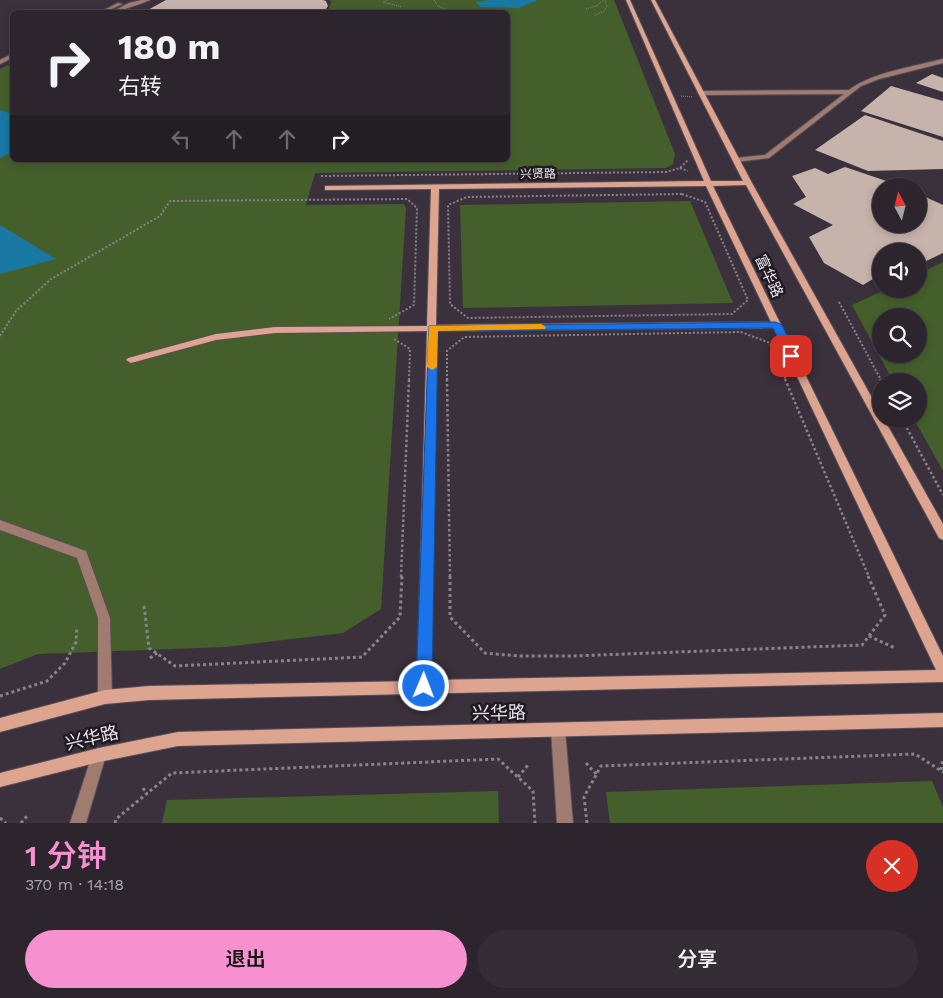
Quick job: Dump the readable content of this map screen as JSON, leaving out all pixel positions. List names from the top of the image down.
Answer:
{
  "streets": {
    "street": ["兴贤路", "富华路", "兴华路"]
  },
  "crossings": [
    ["兴贤路", "富华路"]
  ],
  "north": "top",
  "page": {
    "turn": ["180 m", "右转"],
    "heading": ["1 分钟", "370 m · 14:18"],
    "buttons": ["退出", "分享"]
  }
}
